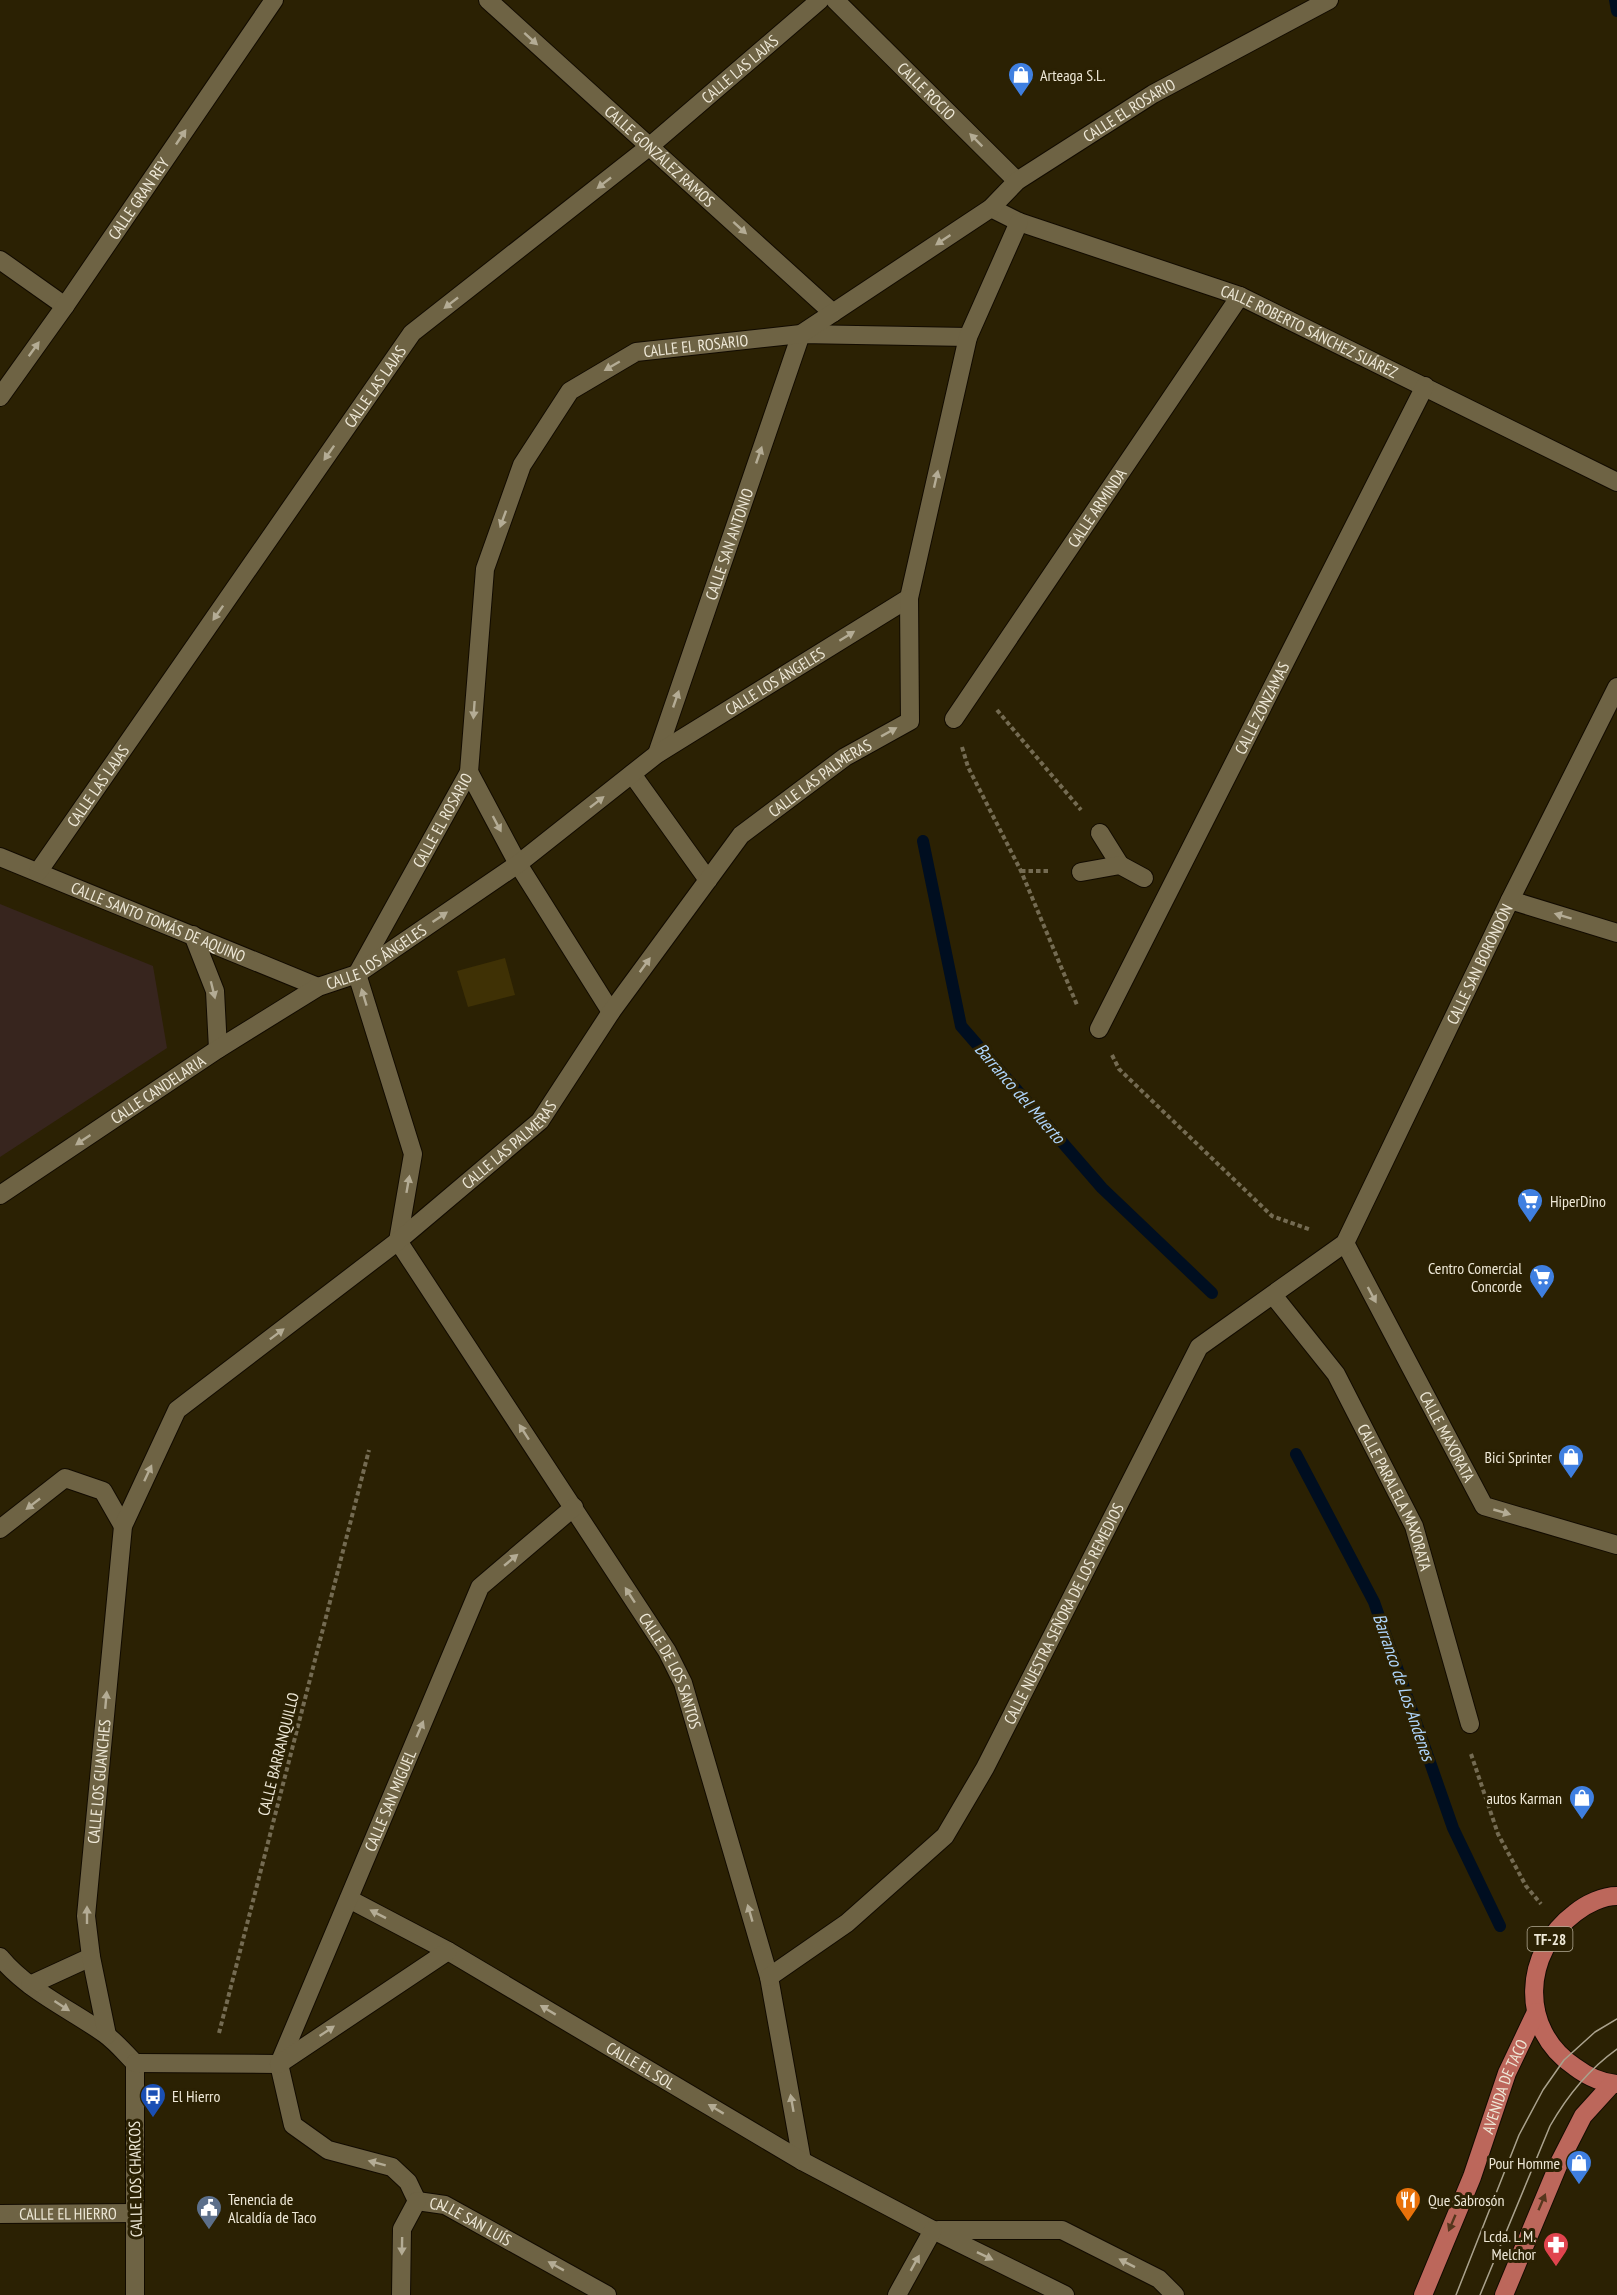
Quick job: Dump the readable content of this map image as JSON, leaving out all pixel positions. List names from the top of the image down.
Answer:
{
  "streets": {
    "main road": ["TF-28", "AVENIDA DE TACO"],
    "street": [
      "CALLE LAS LAJAS",
      "CALLE ROCIO",
      "CALLE EL ROSARIO",
      "CALLE GONZÁLEZ RAMOS",
      "CALLE GRAN REY",
      "CALLE ROBERTO SÁNCHEZ SUÁREZ",
      "CALLE ARMINDA",
      "CALLE SAN ANTONIO",
      "CALLE LOS ÁNGELES",
      "CALLE ZONZAMAS",
      "CALLE LAS PALMERAS",
      "CALLE SANTO TOMÁS DE AQUINO",
      "CALLE SAN BORONDÓN",
      "CALLE CANDELARIA",
      "CALLE MAXORATA",
      "CALLE PARALELA MAXORATA",
      "CALLE NUESTRA SEÑORA DE LOS REMEDIOS",
      "CALLE DE LOS SANTOS",
      "CALLE LOS GUANCHES",
      "CALLE SAN MIGUEL",
      "CALLE EL SOL",
      "CALLE LOS CHARCOS",
      "CALLE EL HIERRO",
      "CALLE SAN LUÍS"
    ],
    "path": ["CALLE BARRANQUILLO"]
  },
  "crossings": [
    ["CALLE LAS LAJAS", "CALLE GONZÁLEZ RAMOS"],
    ["CALLE LAS LAJAS", "CALLE SANTO TOMÁS DE AQUINO"],
    ["CALLE ROCIO", "CALLE EL ROSARIO"],
    ["CALLE EL ROSARIO", "CALLE GONZÁLEZ RAMOS"],
    ["CALLE EL ROSARIO", "CALLE ROBERTO SÁNCHEZ SUÁREZ"],
    ["CALLE EL ROSARIO", "CALLE SAN ANTONIO"],
    ["CALLE EL ROSARIO", "CALLE LOS ÁNGELES"],
    ["CALLE ROBERTO SÁNCHEZ SUÁREZ", "CALLE ARMINDA"],
    ["CALLE ROBERTO SÁNCHEZ SUÁREZ", "CALLE ZONZAMAS"],
    ["CALLE SAN ANTONIO", "CALLE LOS ÁNGELES"],
    ["CALLE LOS ÁNGELES", "CALLE LAS PALMERAS"],
    ["CALLE LOS ÁNGELES", "CALLE SANTO TOMÁS DE AQUINO"],
    ["CALLE LOS ÁNGELES", "CALLE CANDELARIA"],
    ["CALLE LAS PALMERAS", "CALLE DE LOS SANTOS"],
    ["CALLE LAS PALMERAS", "CALLE LOS GUANCHES"],
    ["CALLE SANTO TOMÁS DE AQUINO", "CALLE CANDELARIA"],
    ["CALLE SAN BORONDÓN", "CALLE MAXORATA"],
    ["CALLE SAN BORONDÓN", "CALLE NUESTRA SEÑORA DE LOS REMEDIOS"],
    ["CALLE MAXORATA", "CALLE NUESTRA SEÑORA DE LOS REMEDIOS"],
    ["CALLE PARALELA MAXORATA", "CALLE NUESTRA SEÑORA DE LOS REMEDIOS"],
    ["CALLE NUESTRA SEÑORA DE LOS REMEDIOS", "CALLE DE LOS SANTOS"],
    ["CALLE DE LOS SANTOS", "CALLE SAN MIGUEL"],
    ["CALLE DE LOS SANTOS", "CALLE EL SOL"],
    ["CALLE SAN MIGUEL", "CALLE EL SOL"],
    ["TF-28", "AVENIDA DE TACO"],
    ["CALLE LOS CHARCOS", "CALLE EL HIERRO"]
  ],
  "one_way": [
    "CALLE LAS LAJAS",
    "CALLE ROCIO",
    "CALLE EL ROSARIO",
    "CALLE GONZÁLEZ RAMOS",
    "CALLE GRAN REY",
    "CALLE SAN ANTONIO",
    "CALLE LOS ÁNGELES",
    "CALLE LAS PALMERAS",
    "CALLE CANDELARIA",
    "CALLE MAXORATA",
    "CALLE DE LOS SANTOS",
    "CALLE LOS GUANCHES",
    "CALLE SAN MIGUEL"
  ],
  "water": ["Barranco del Muerto", "Barranco de Los Andenes"],
  "places": {
    "shop": [
      "Arteaga S.L.",
      "Bici Sprinter",
      "autos Karman",
      "Pour Homme"
    ],
    "supermarket": ["HiperDino", "Centro Comercial Concorde"],
    "bus stop": ["El Hierro"],
    "restaurant": ["Que Sabrosón"],
    "public building": ["Tenencia de Alcaldía de Taco"],
    "pharmacy": ["Lcda. L.M. Melchor"]
  }
}
